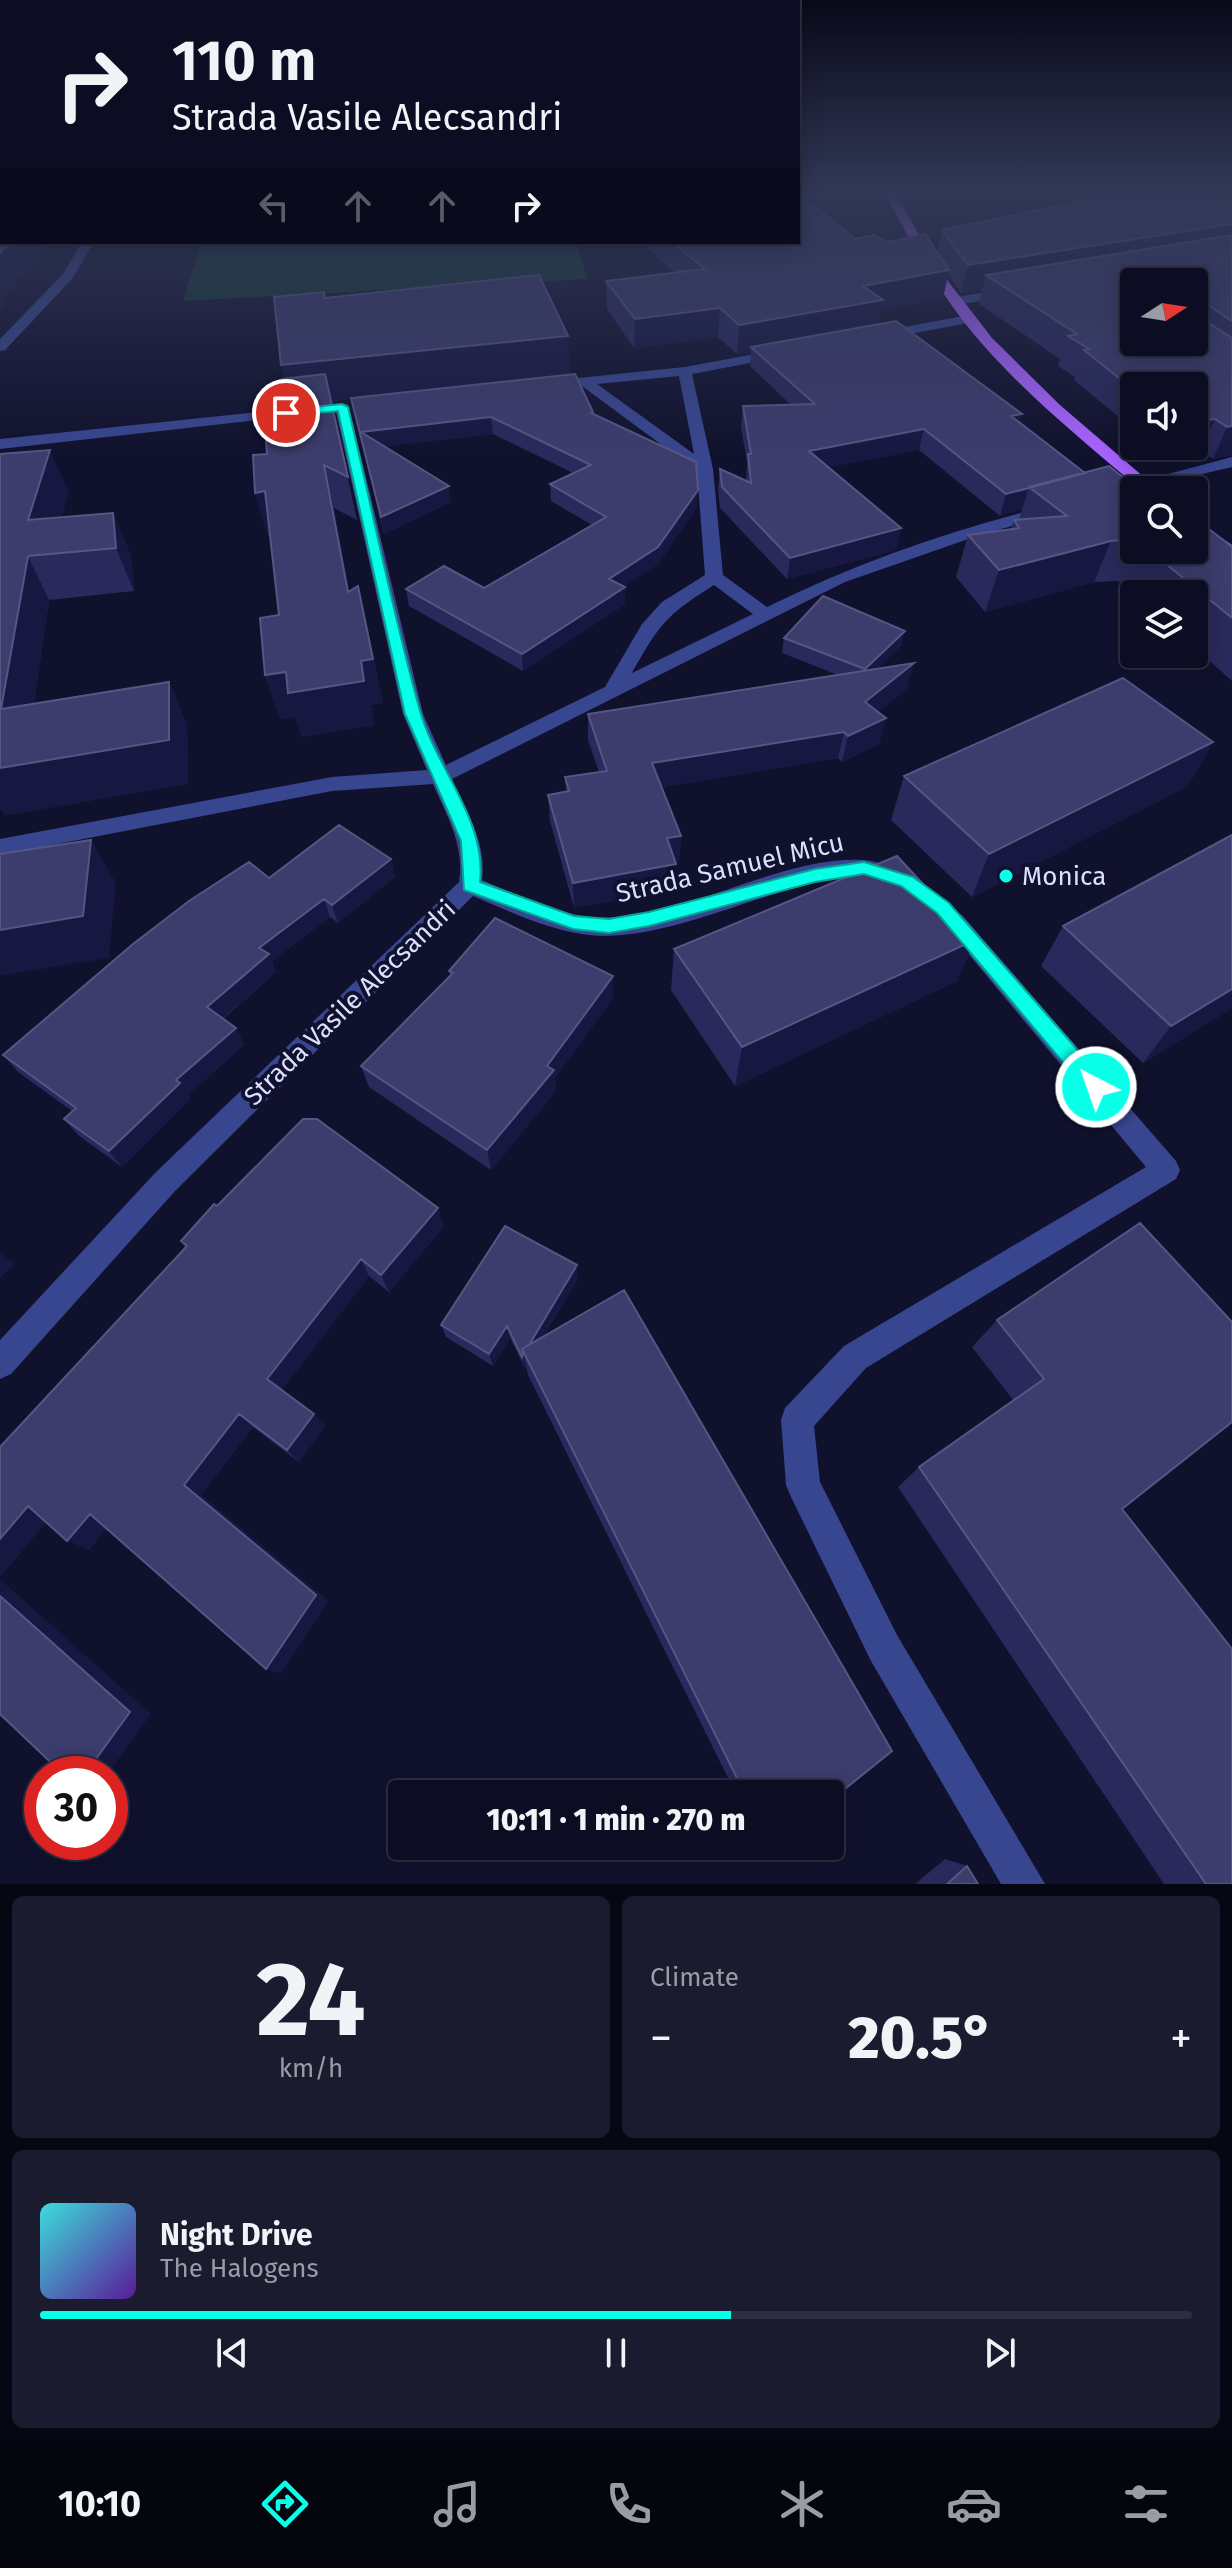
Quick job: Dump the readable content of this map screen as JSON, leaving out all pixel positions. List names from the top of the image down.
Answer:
{
  "streets": {
    "street": ["Strada Samuel Micu", "Strada Vasile Alecsandri"]
  },
  "crossings": [
    ["Strada Samuel Micu", "Strada Vasile Alecsandri"]
  ],
  "places": ["Monica"],
  "north": "right",
  "page": {
    "turn": ["110 m", "Strada Vasile Alecsandri"],
    "limit": "30",
    "trip": "10:11 · 1 min · 270 m",
    "tile": [
      ["24", "km/h"],
      "Climate"
    ],
    "heat": ["−", "20.5°", "+"],
    "song": ["Night Drive", "The Halogens"],
    "tabs": "10:10"
  }
}
